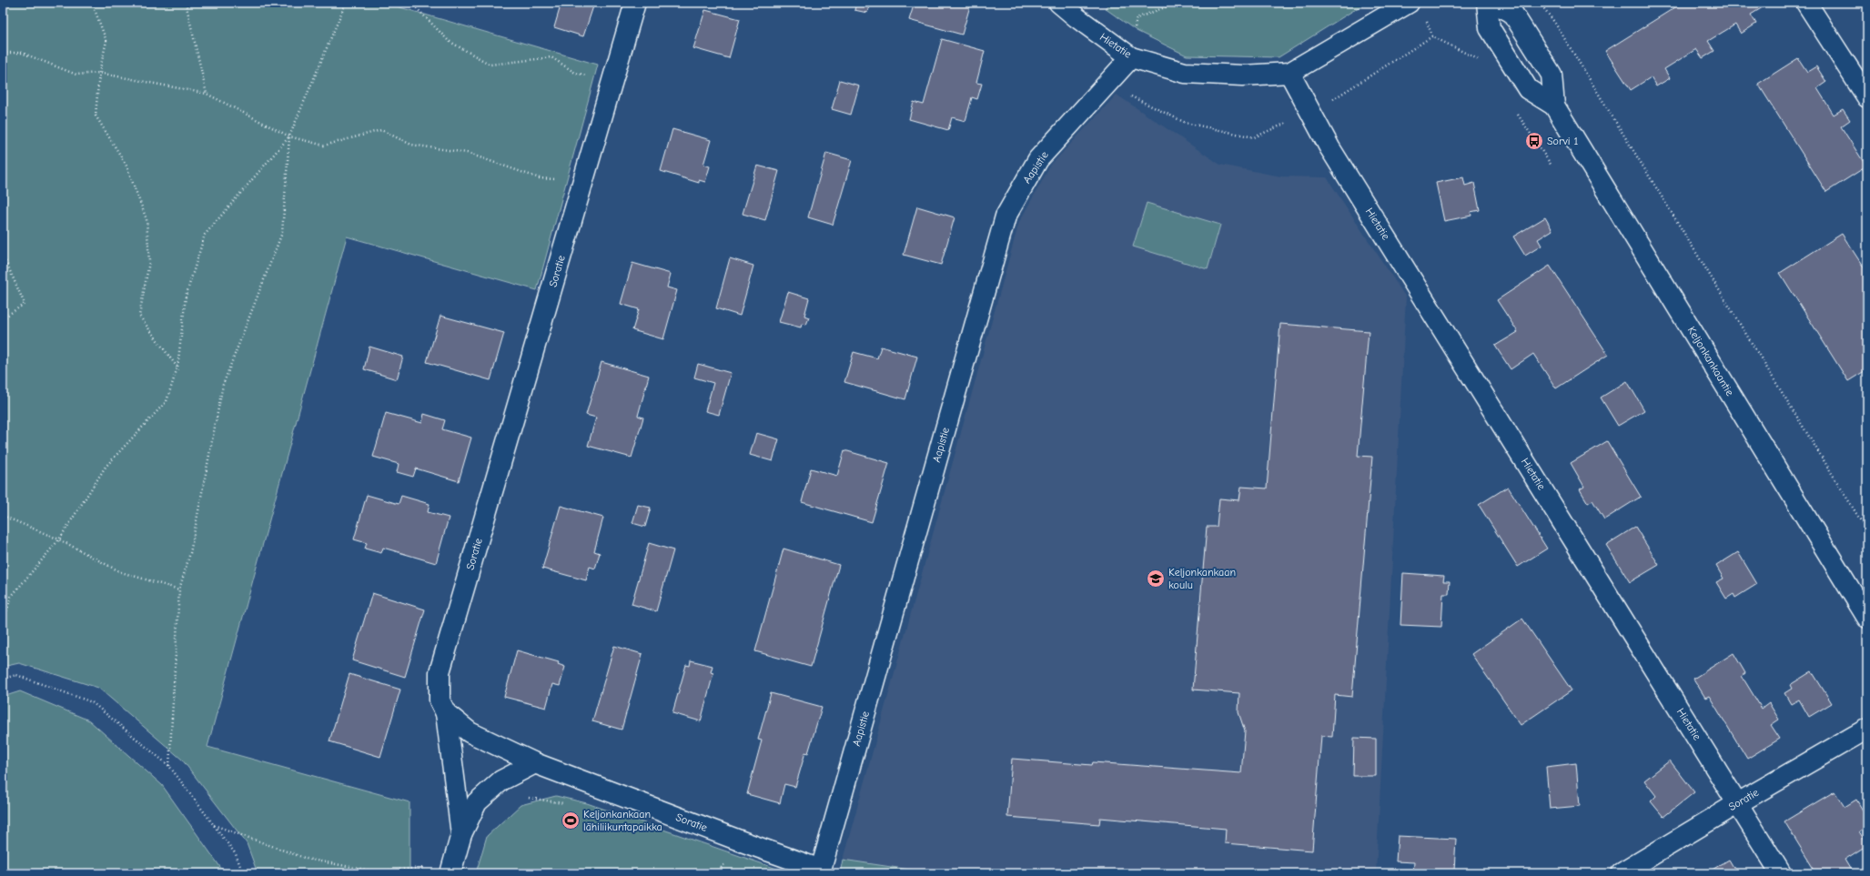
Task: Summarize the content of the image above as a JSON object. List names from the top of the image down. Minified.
{"streets":{"street":["Hietatie","Aapistie","Soratie","Keljonkankaantie"]},"crossings":[["Hietatie","Aapistie"],["Hietatie","Soratie"],["Aapistie","Soratie"]],"places":{"bus stop":["Sorvi 1"],"school or university":["Keljonkankaan koulu"],"sports":["Keljonkankaan lähiliikuntapaikka"]}}
